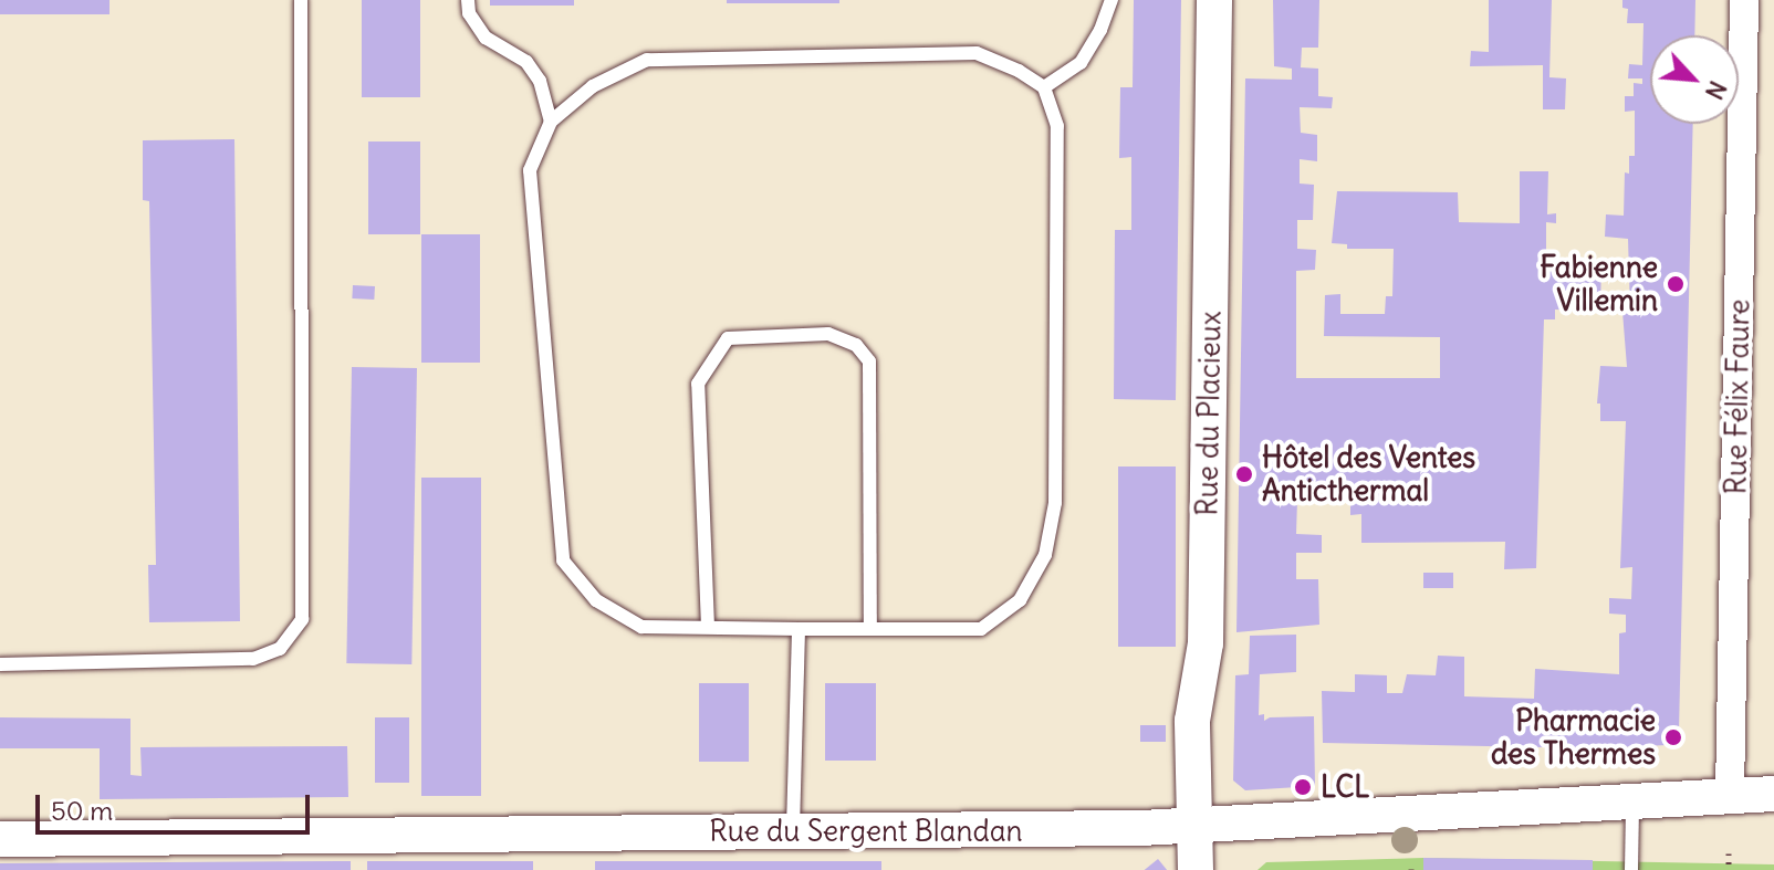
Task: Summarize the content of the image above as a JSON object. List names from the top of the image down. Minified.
{"streets":{"street":["Rue Félix Faure","Rue du Placieux","Rue du Sergent Blandan"]},"crossings":[["Rue Félix Faure","Rue du Sergent Blandan"],["Rue du Placieux","Rue du Sergent Blandan"]],"places":["Fabienne Villemin","Hôtel des Ventes Anticthermal","Pharmacie des Thermes","LCL"],"scale_bar":"50 m","north":"bottom right"}
